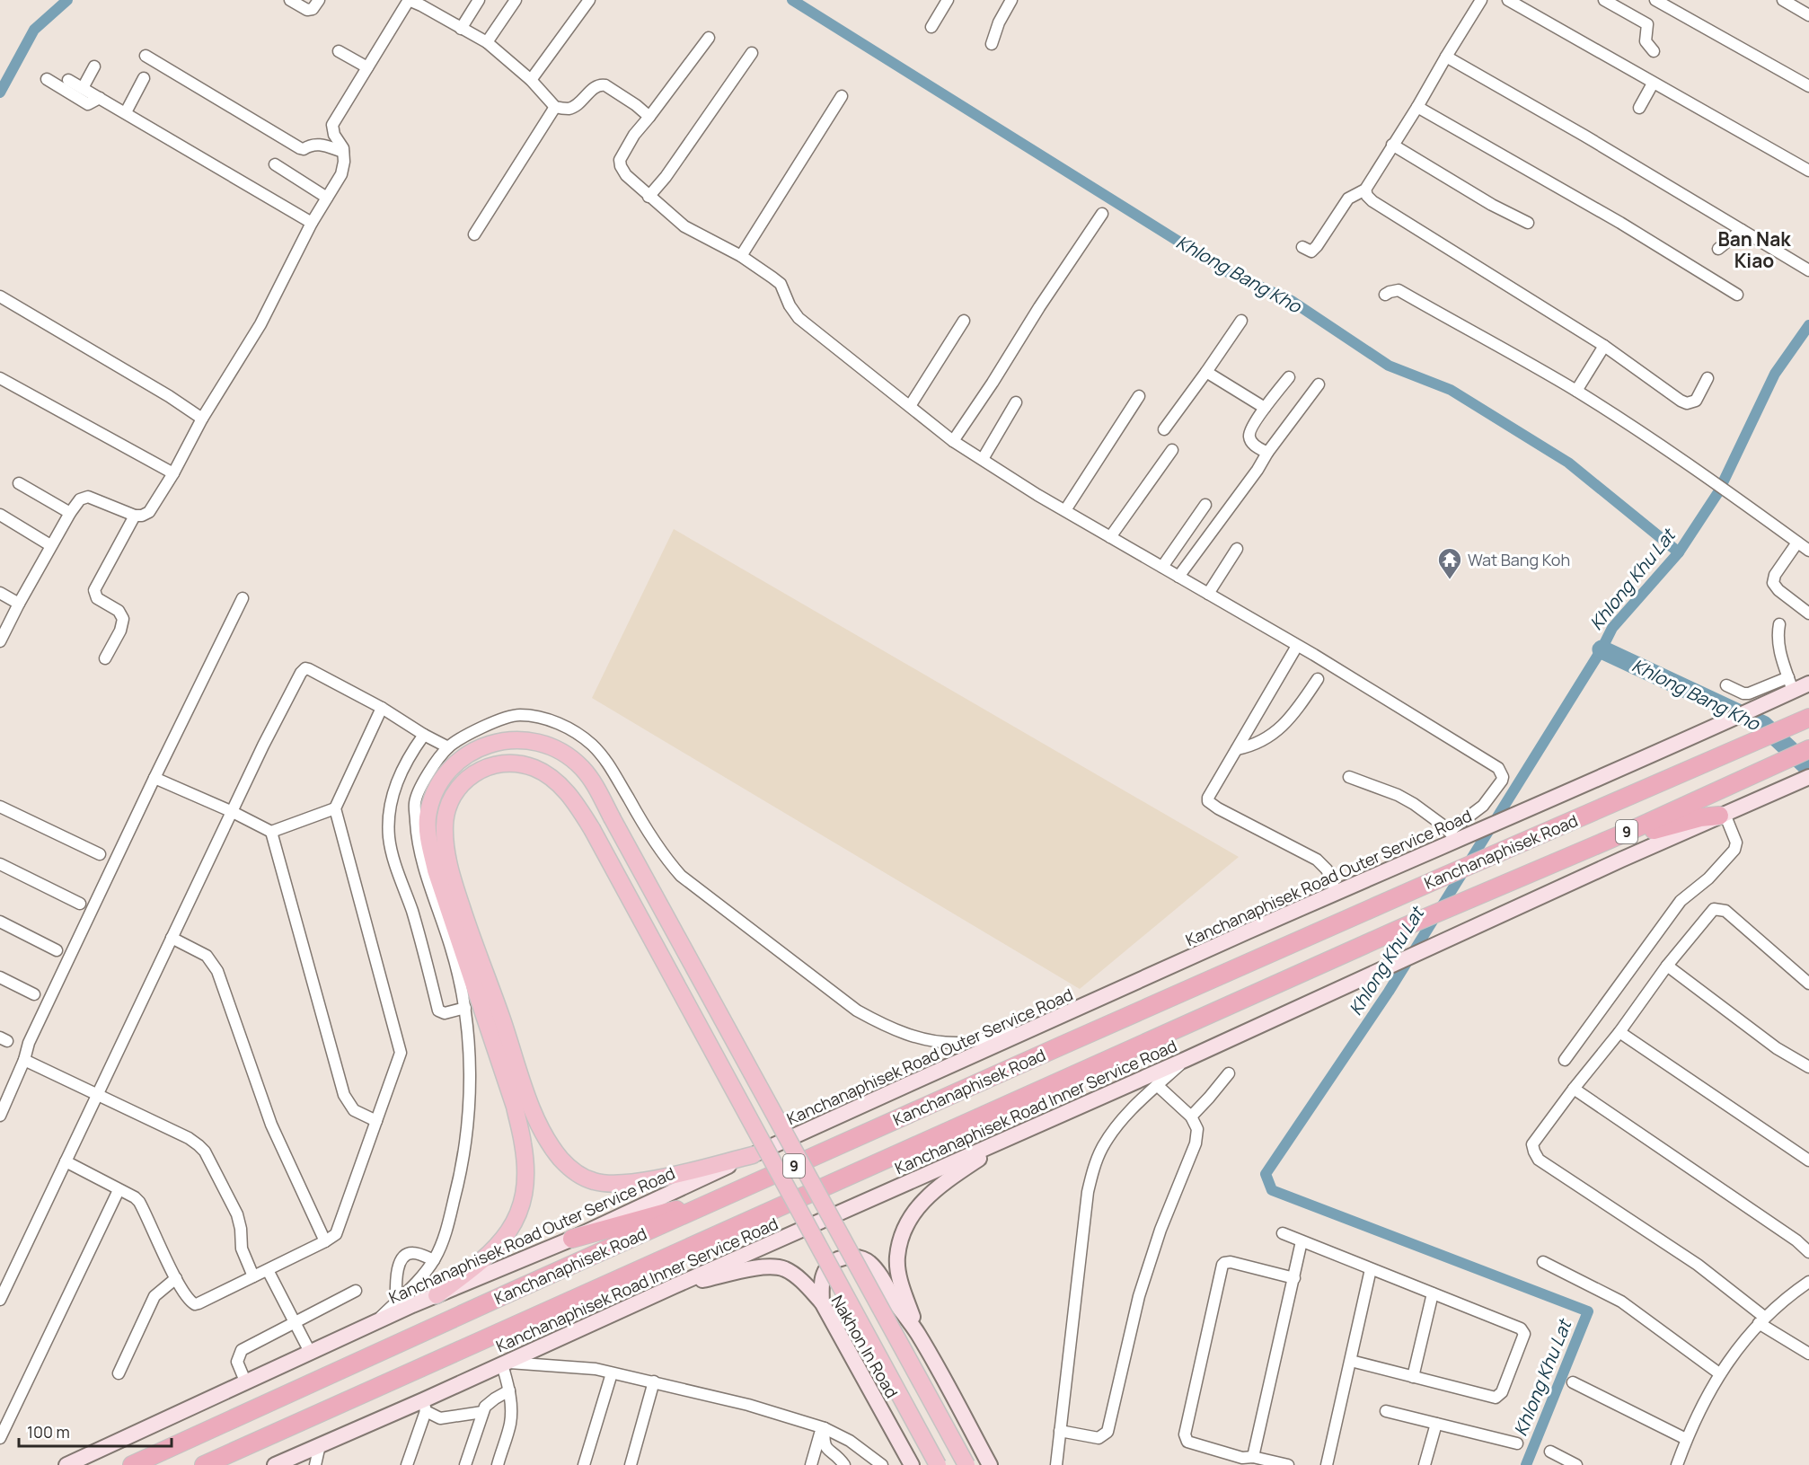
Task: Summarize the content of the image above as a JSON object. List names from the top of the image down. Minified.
{"streets":{"highway":["9","Kanchanaphisek Road"],"main road":["Kanchanaphisek Road Outer Service Road","Kanchanaphisek Road Inner Service Road","Nakhon In Road"]},"crossings":[["Kanchanaphisek Road Inner Service Road","Nakhon In Road"]],"districts":["Ban Nak Kiao"],"water":["Khlong Bang Kho","Khlong Khu Lat"],"places":{"temple":["Wat Bang Koh"]},"scale_bar":"100 m"}
